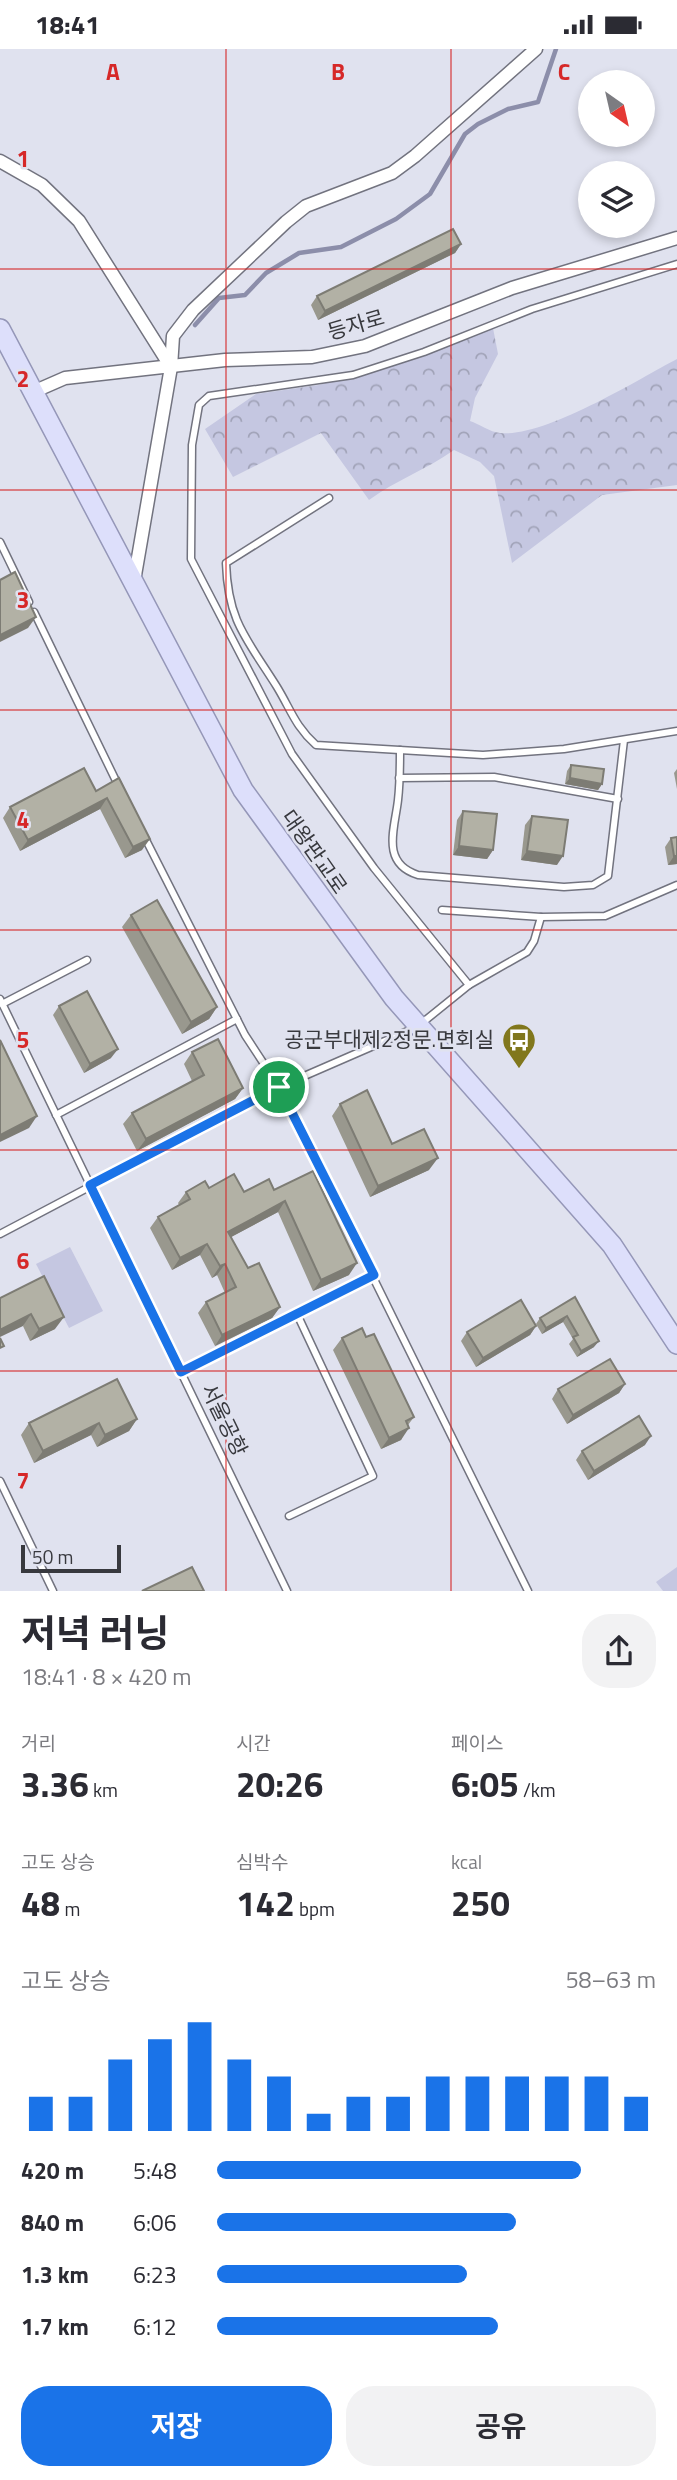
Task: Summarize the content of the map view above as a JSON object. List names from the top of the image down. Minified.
{"streets":{"main road":["대왕판교로"],"street":["등자로"],"lane":["서울공항"]},"crossings":[["등자로","대왕판교로"]],"places":{"bus stop":["공군부대제2정문.면회실"]},"scale_bar":"50 m","north":"bottom right","page":{"status":"18:41","scale":"50 m","heading":["저녁 러닝","18:41 · 8 × 420 m"],"stats":[["거리","3.36 km"],["시간","20:26"],["페이스","6:05 /km"],["고도 상승","48 m"],["심박수","142 bpm"],["kcal","250"]],"chart":["고도 상승","58–63 m"],"list":[{"name":"420 m","note":"5:48"},{"name":"840 m","note":"6:06"},{"name":"1.3 km","note":"6:23"},{"name":"1.7 km","note":"6:12"}],"buttons":["저장","공유"]},"grid":{"columns":["A","B","C"],"rows":["1","2","3","4","5","6","7"]}}
